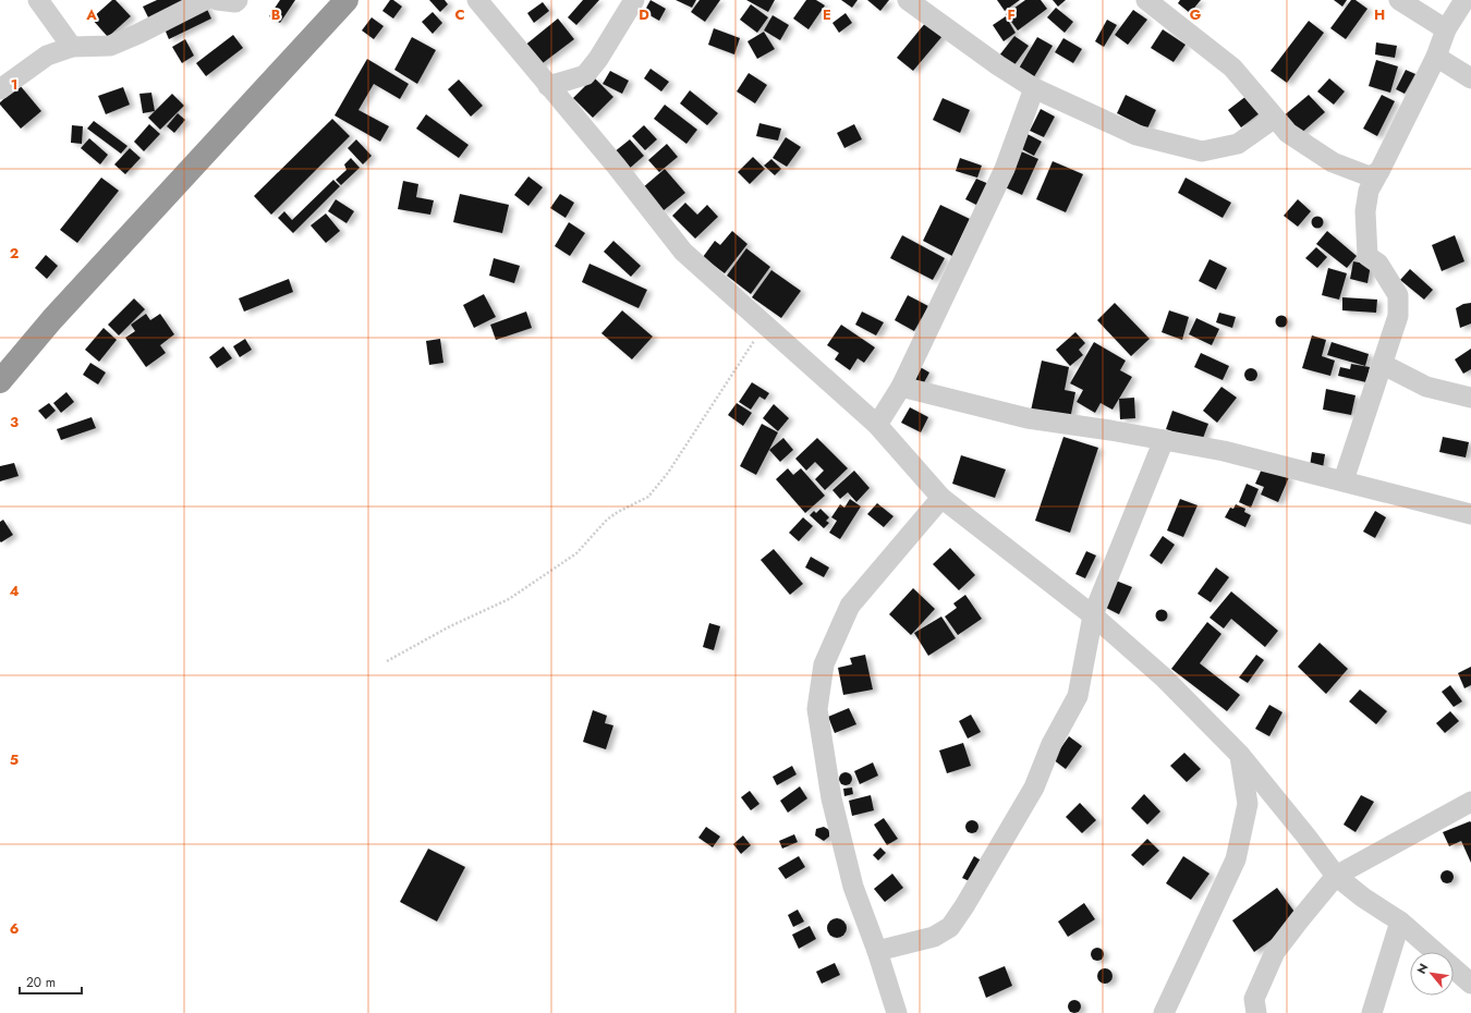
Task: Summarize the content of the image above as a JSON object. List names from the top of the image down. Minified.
{"scale_bar":"20 m","north":"top left","grid":{"columns":["A","B","C","D","E","F","G","H"],"rows":["1","2","3","4","5","6"]}}
